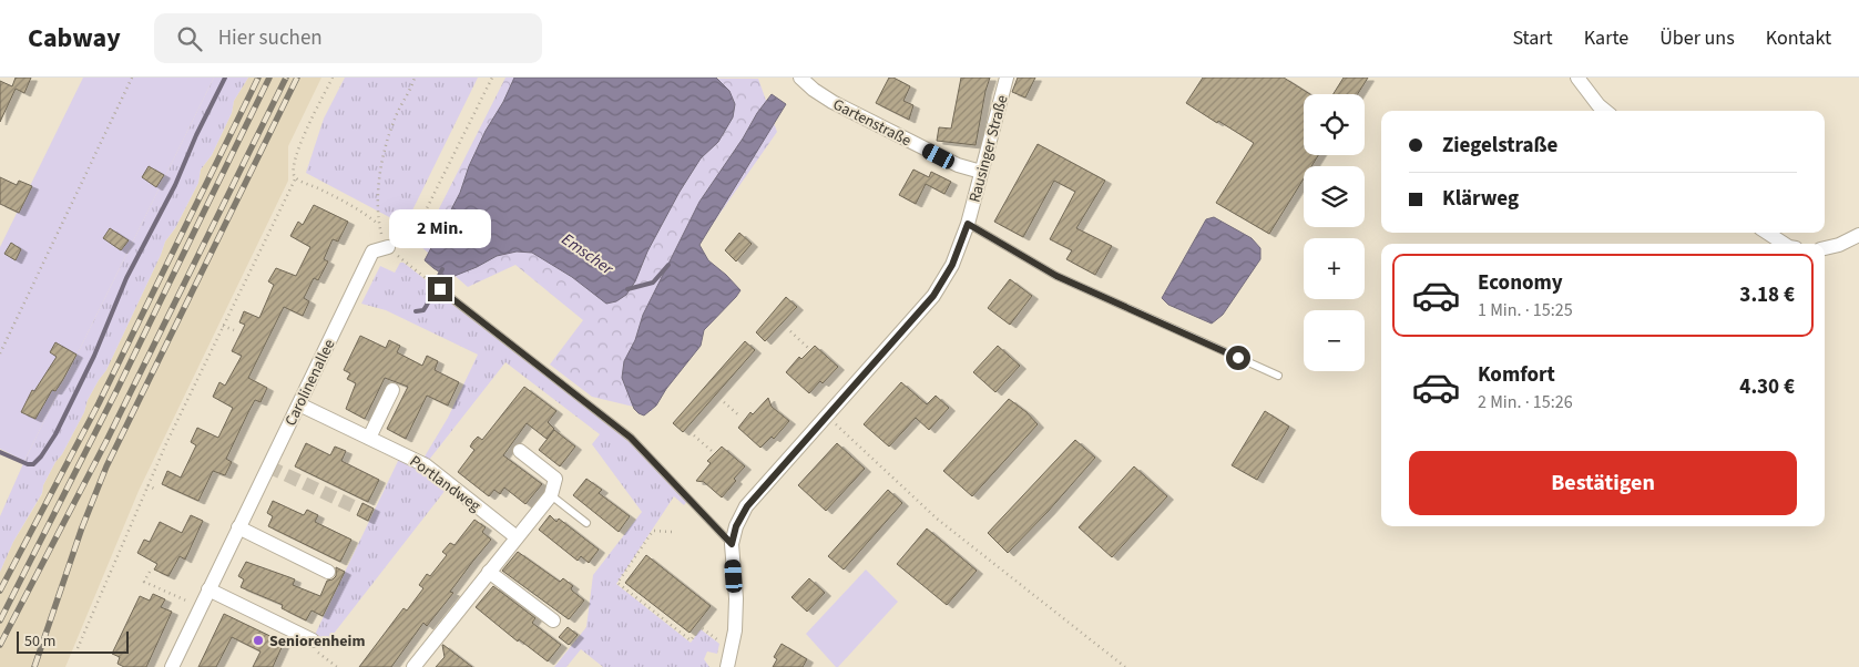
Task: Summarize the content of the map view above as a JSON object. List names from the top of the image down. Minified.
{"streets":{"street":["Gartenstraße","Rausinger Straße","Carolinenallee","Portlandweg"]},"crossings":[["Gartenstraße","Rausinger Straße"],["Carolinenallee","Portlandweg"]],"water":["Emscher"],"places":["Seniorenheim"],"scale_bar":"50 m","page":{"header":"Cabway","search":"Hier suchen","nav":["Start","Karte","Über uns","Kontakt"],"map_buttons":["+","−"],"banner":["Ziegelstraße","Klärweg"],"bubble":"2 Min.","list":[{"name":"Economy","note":"1 Min. · 15:25","value":"3.18 €"},{"name":"Komfort","note":"2 Min. · 15:26","value":"4.30 €"}],"buttons":"Bestätigen","scale":"50 m"}}
